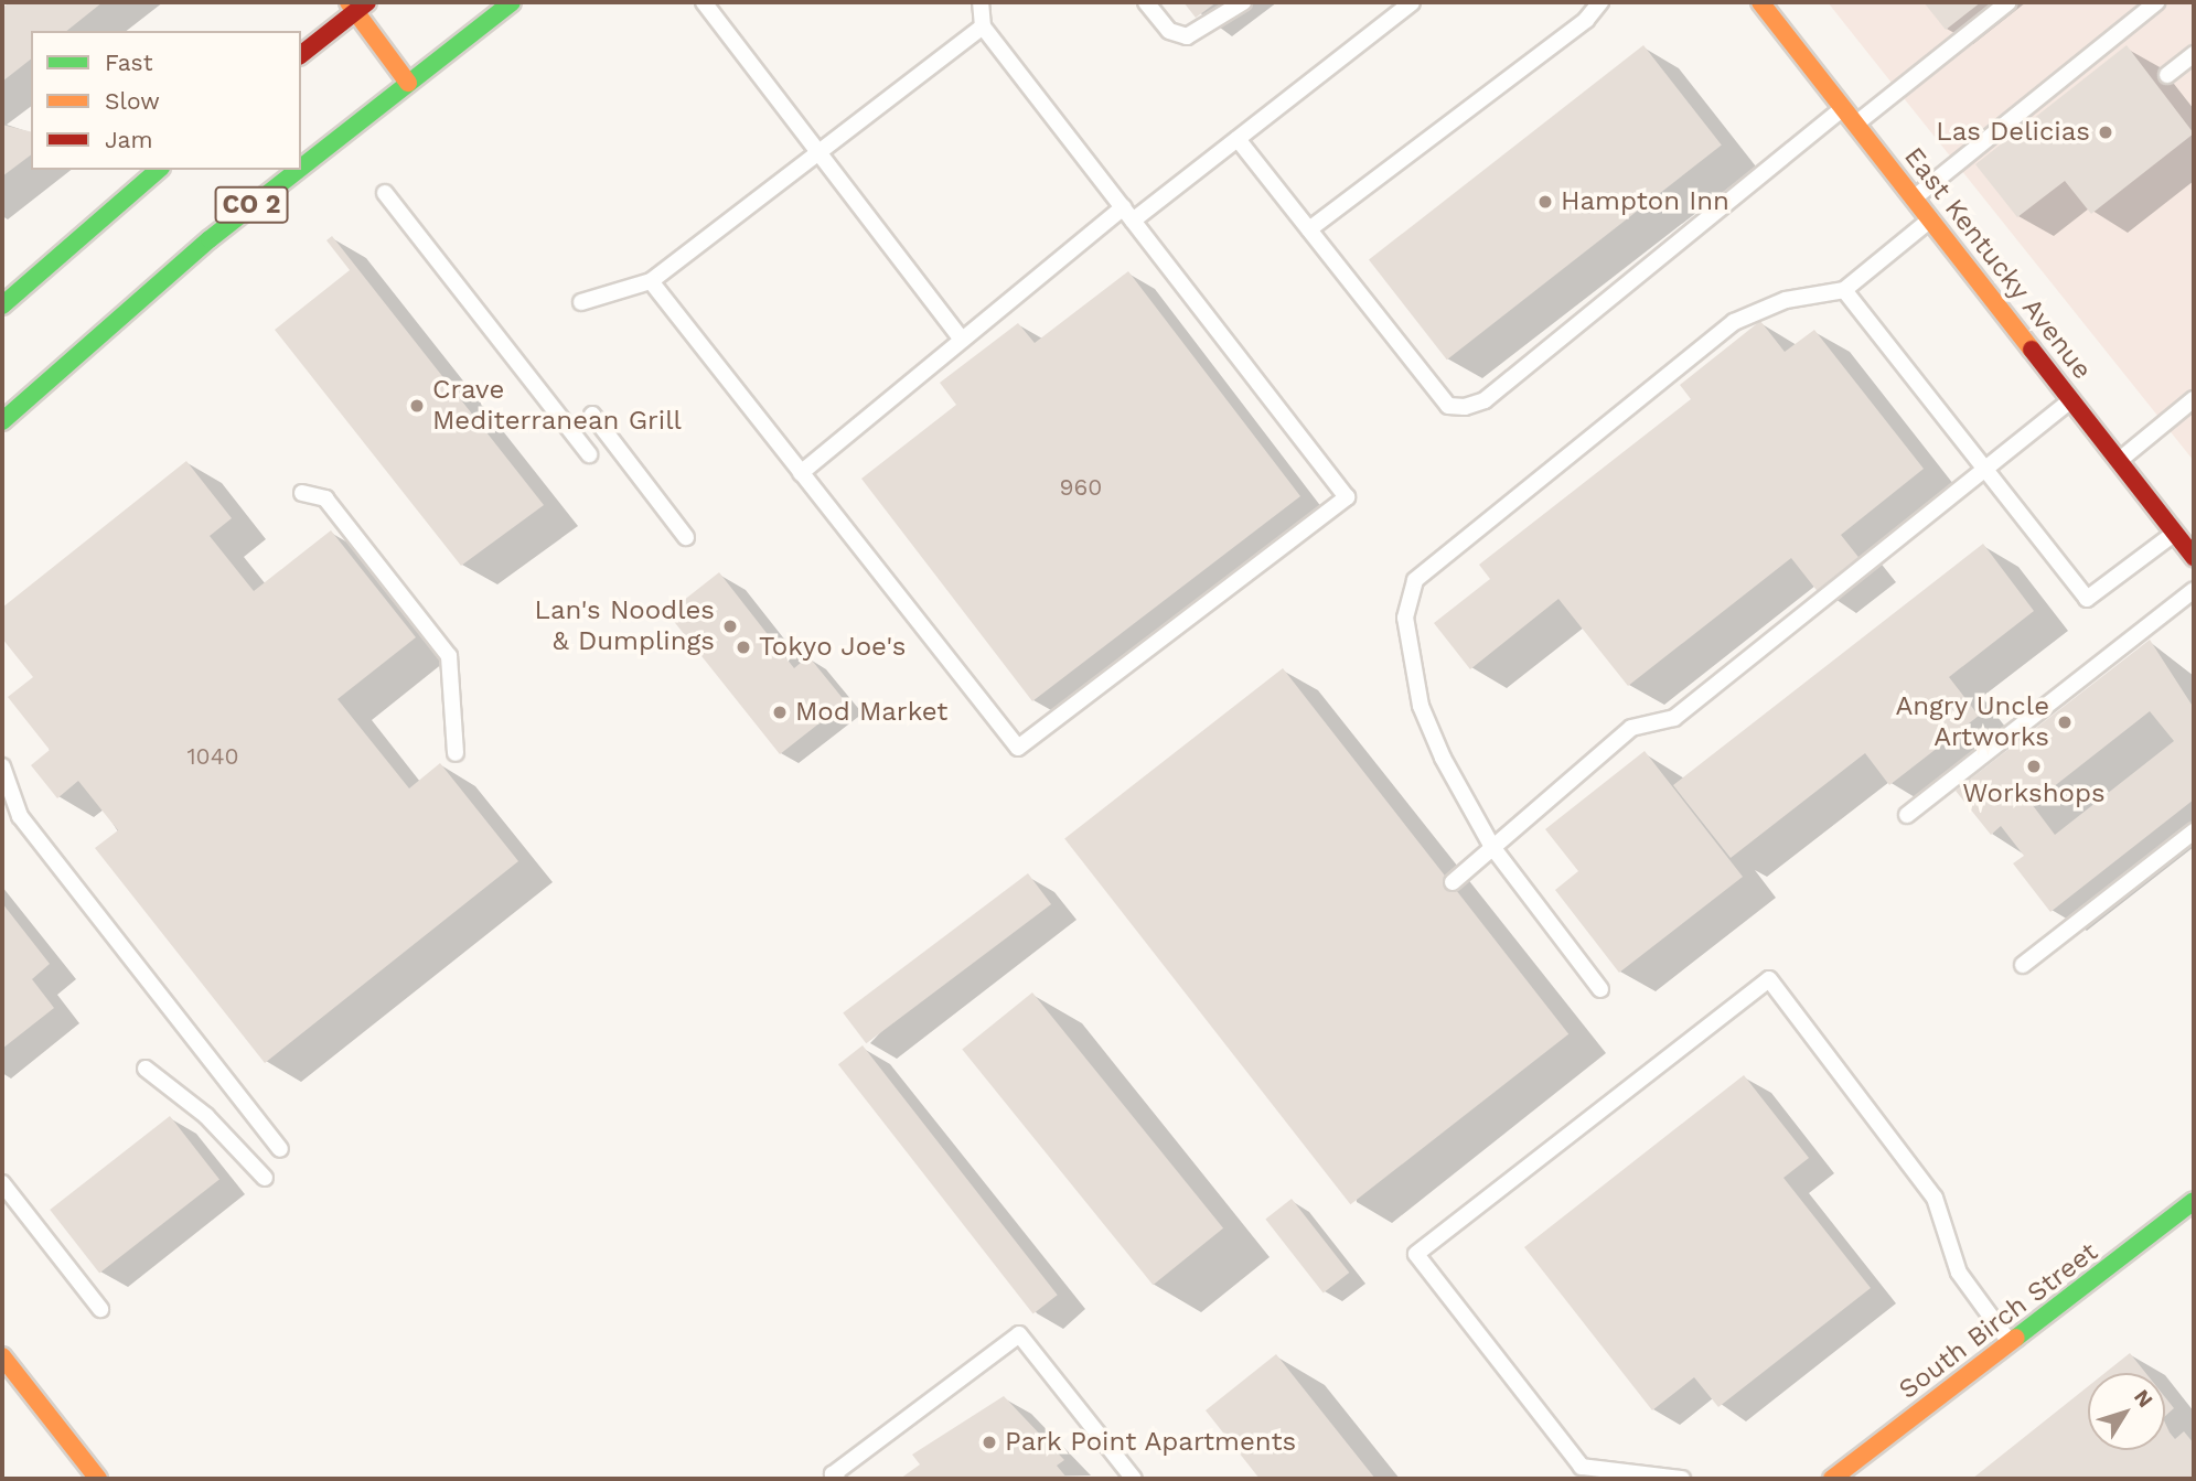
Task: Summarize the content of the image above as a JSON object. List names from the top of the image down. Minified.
{"streets":{"street":["CO 2","East Kentucky Avenue","South Birch Street"]},"places":["Las Delicias","Hampton Inn","Crave Mediterranean Grill","Lan's Noodles & Dumplings","Tokyo Joe's","Mod Market","Angry Uncle Artworks","Workshops","Park Point Apartments"],"house_numbers":["960","1040"],"legend":["Fast","Slow","Jam"],"north":"top right"}
